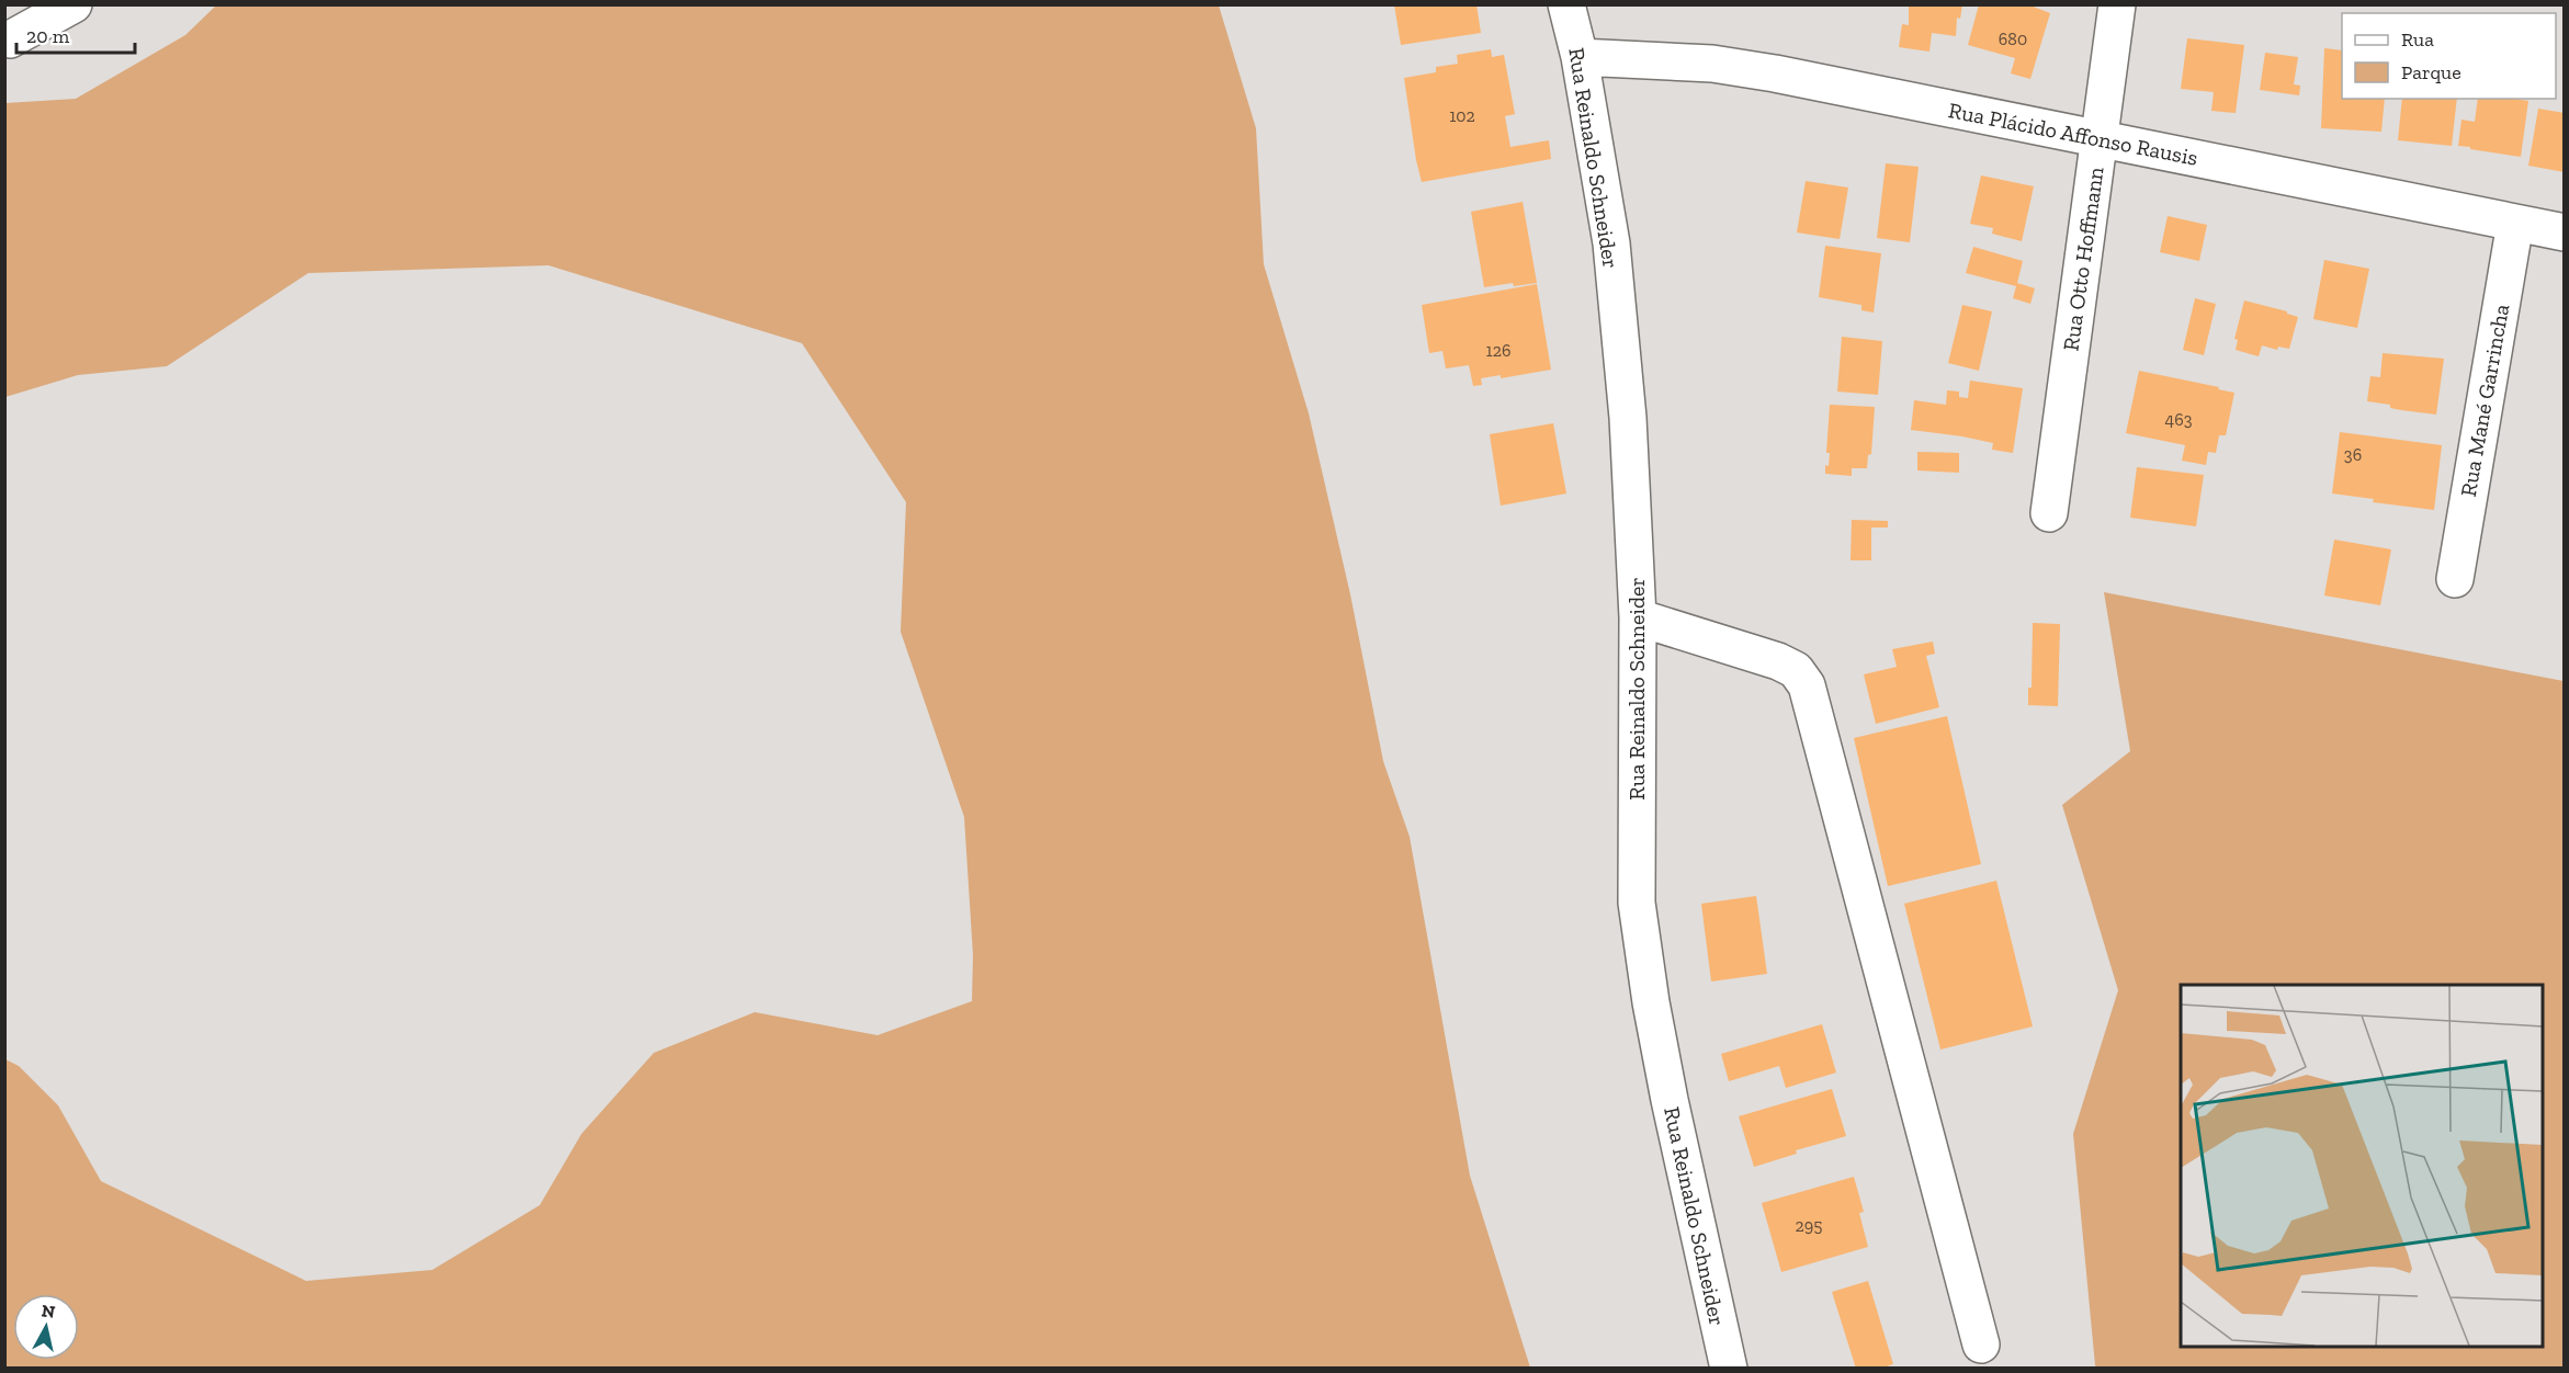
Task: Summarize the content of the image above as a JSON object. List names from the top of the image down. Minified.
{"streets":{"street":["Rua Plácido Affonso Rausis","Rua Reinaldo Schneider","Rua Otto Hoffmann","Rua Mané Garrincha"]},"crossings":[["Rua Plácido Affonso Rausis","Rua Reinaldo Schneider"],["Rua Plácido Affonso Rausis","Rua Otto Hoffmann"],["Rua Plácido Affonso Rausis","Rua Mané Garrincha"]],"house_numbers":["680","102","126","463","36","295"],"legend":["Rua","Parque"],"scale_bar":"20 m","north":"top"}
